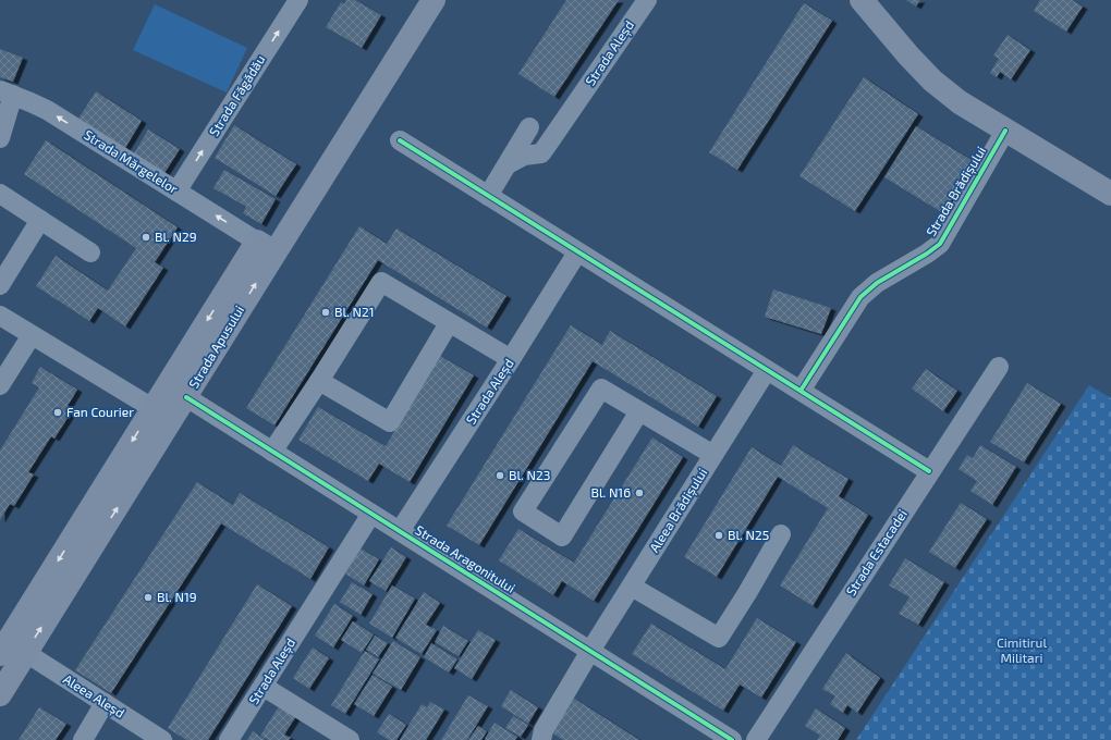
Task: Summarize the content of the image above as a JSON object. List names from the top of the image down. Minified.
{"streets":{"main road":["Strada Apusului"],"street":["Strada Aleșd","Strada Făgădău","Strada Mărgelelor","Strada Brădișului","Aleea Brădișului","Strada Estacadei","Strada Aragonitului","Aleea Aleșd"]},"crossings":[["Strada Aleșd","Strada Aragonitului"],["Strada Făgădău","Strada Mărgelelor"],["Strada Mărgelelor","Strada Apusului"],["Strada Apusului","Strada Aragonitului"],["Strada Apusului","Aleea Aleșd"],["Aleea Brădișului","Strada Aragonitului"]],"one_way":["Strada Făgădău"],"parks":["Cimitirul Militari"],"places":["Bl. N29","Bl. N21","Fan Courier","Bl. N23","Bl. N16","Bl. N25","Bl. N19"]}
